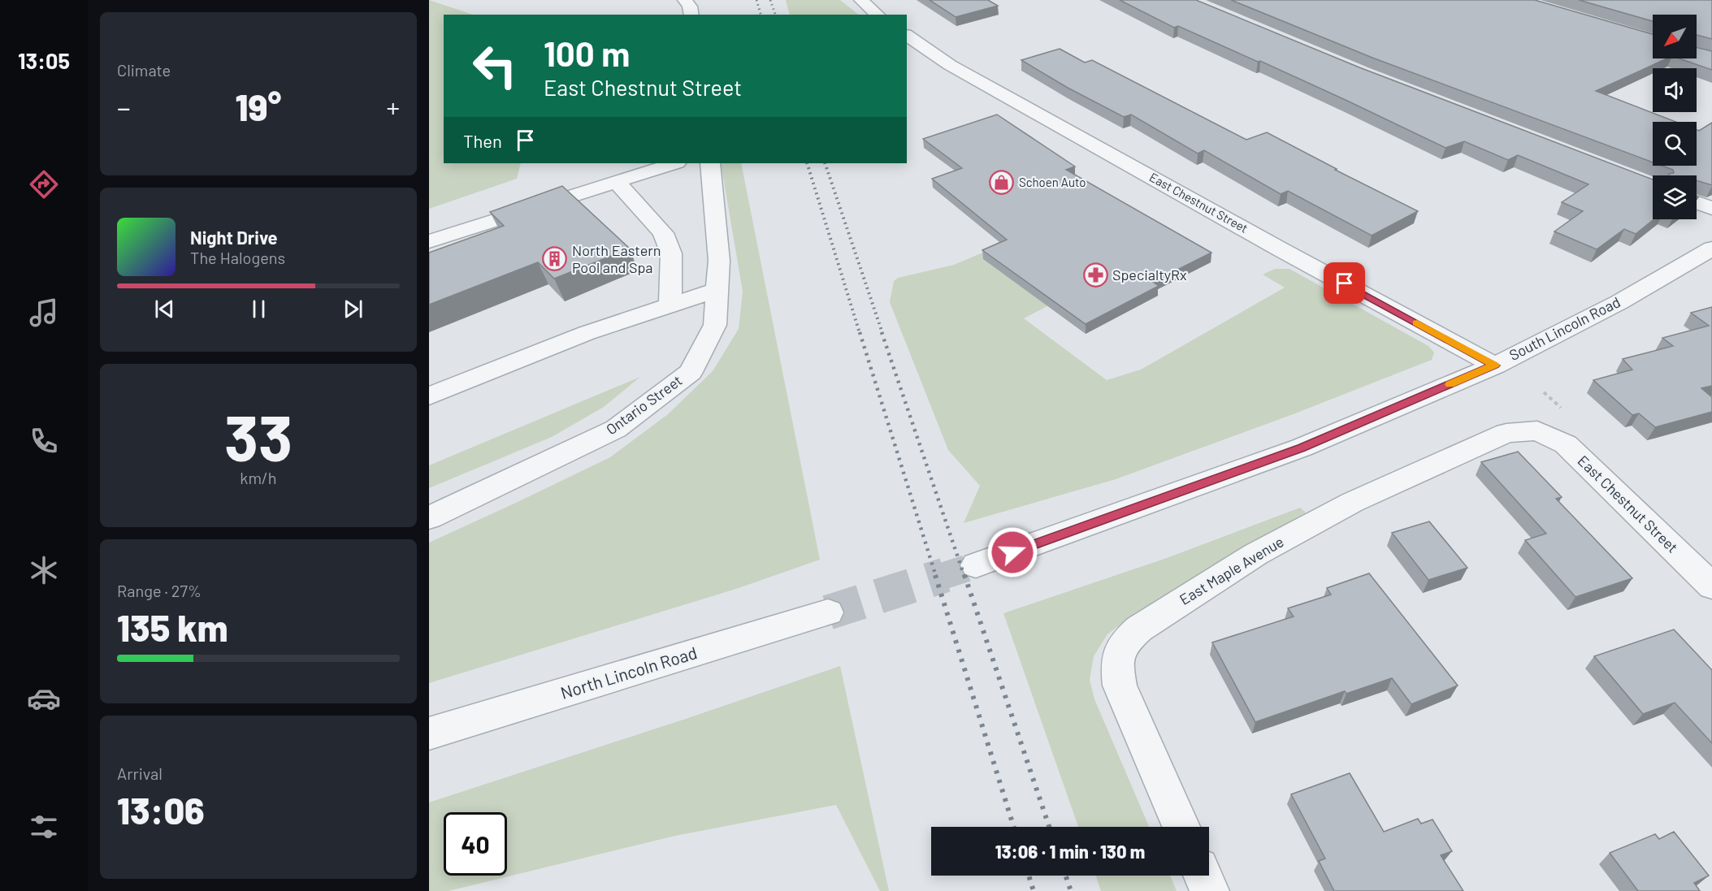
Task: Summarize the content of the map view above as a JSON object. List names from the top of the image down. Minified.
{"streets":{"street":["East Chestnut Street","South Lincoln Road","Ontario Street","East Maple Avenue","North Lincoln Road"]},"crossings":[["East Chestnut Street","South Lincoln Road"],["East Chestnut Street","East Maple Avenue"]],"places":{"shop":["Schoen Auto"],"building":["North Eastern Pool and Spa"],"pharmacy":["SpecialtyRx"]},"north":"bottom left","page":{"tabs":"13:05","tile":["Climate",["33","km/h"],["Range · 27%","135 km"],["Arrival","13:06"]],"turn":["100 m","East Chestnut Street"],"heat":["−","19°","+"],"then":"Then","song":["Night Drive","The Halogens"],"limit":"40","trip":"13:06 · 1 min · 130 m"}}
